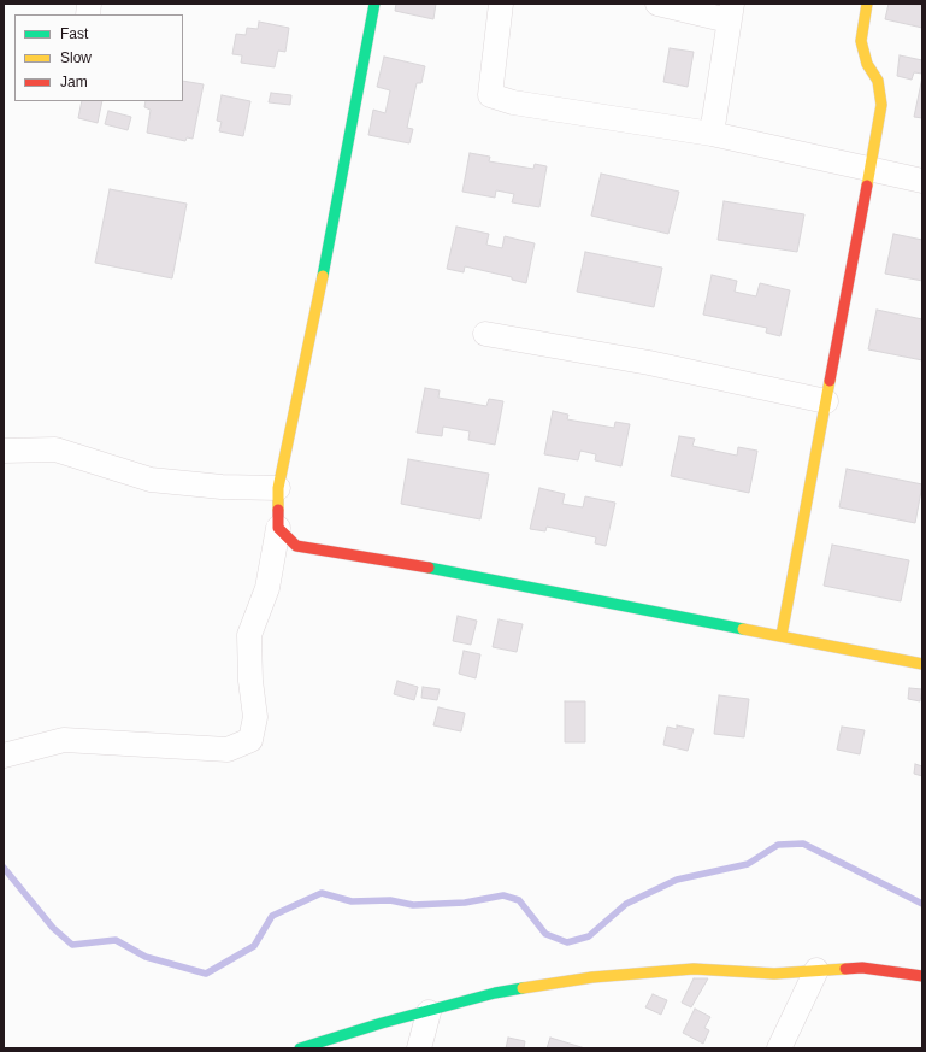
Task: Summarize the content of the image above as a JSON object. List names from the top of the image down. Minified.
{"legend":["Fast","Slow","Jam"]}
